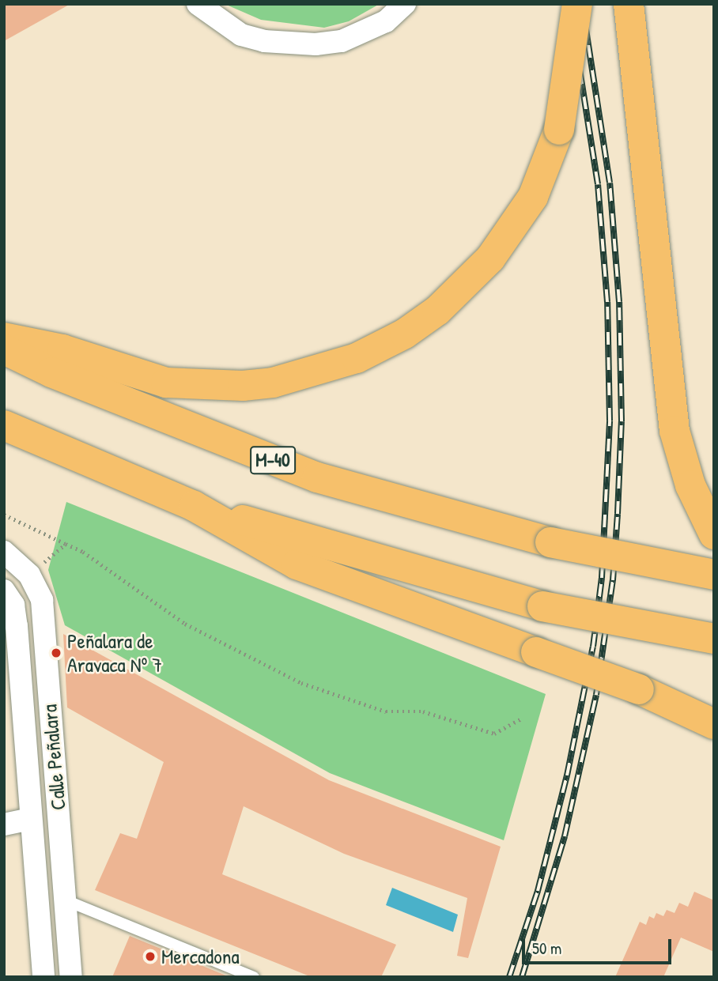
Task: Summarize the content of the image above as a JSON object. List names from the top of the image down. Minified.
{"streets":{"highway":["M-40"],"street":["Calle Peñalara"]},"places":["Peñalara de Aravaca Nº 7","Mercadona"],"scale_bar":"50 m"}
